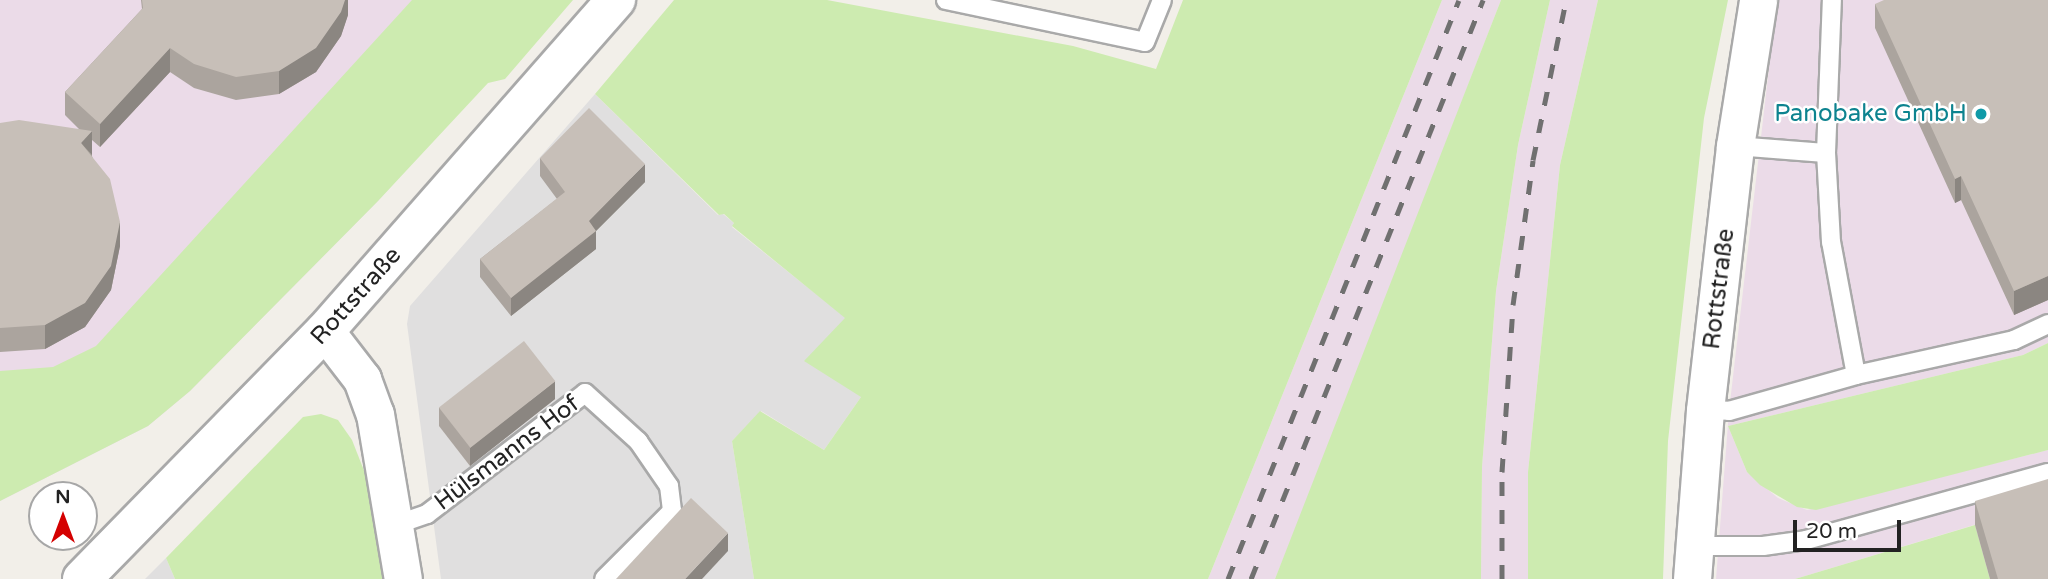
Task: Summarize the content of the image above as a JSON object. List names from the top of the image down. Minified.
{"streets":{"street":["Rottstraße"],"lane":["Hülsmanns Hof"]},"places":["Panobake GmbH"],"scale_bar":"20 m","north":"top"}
